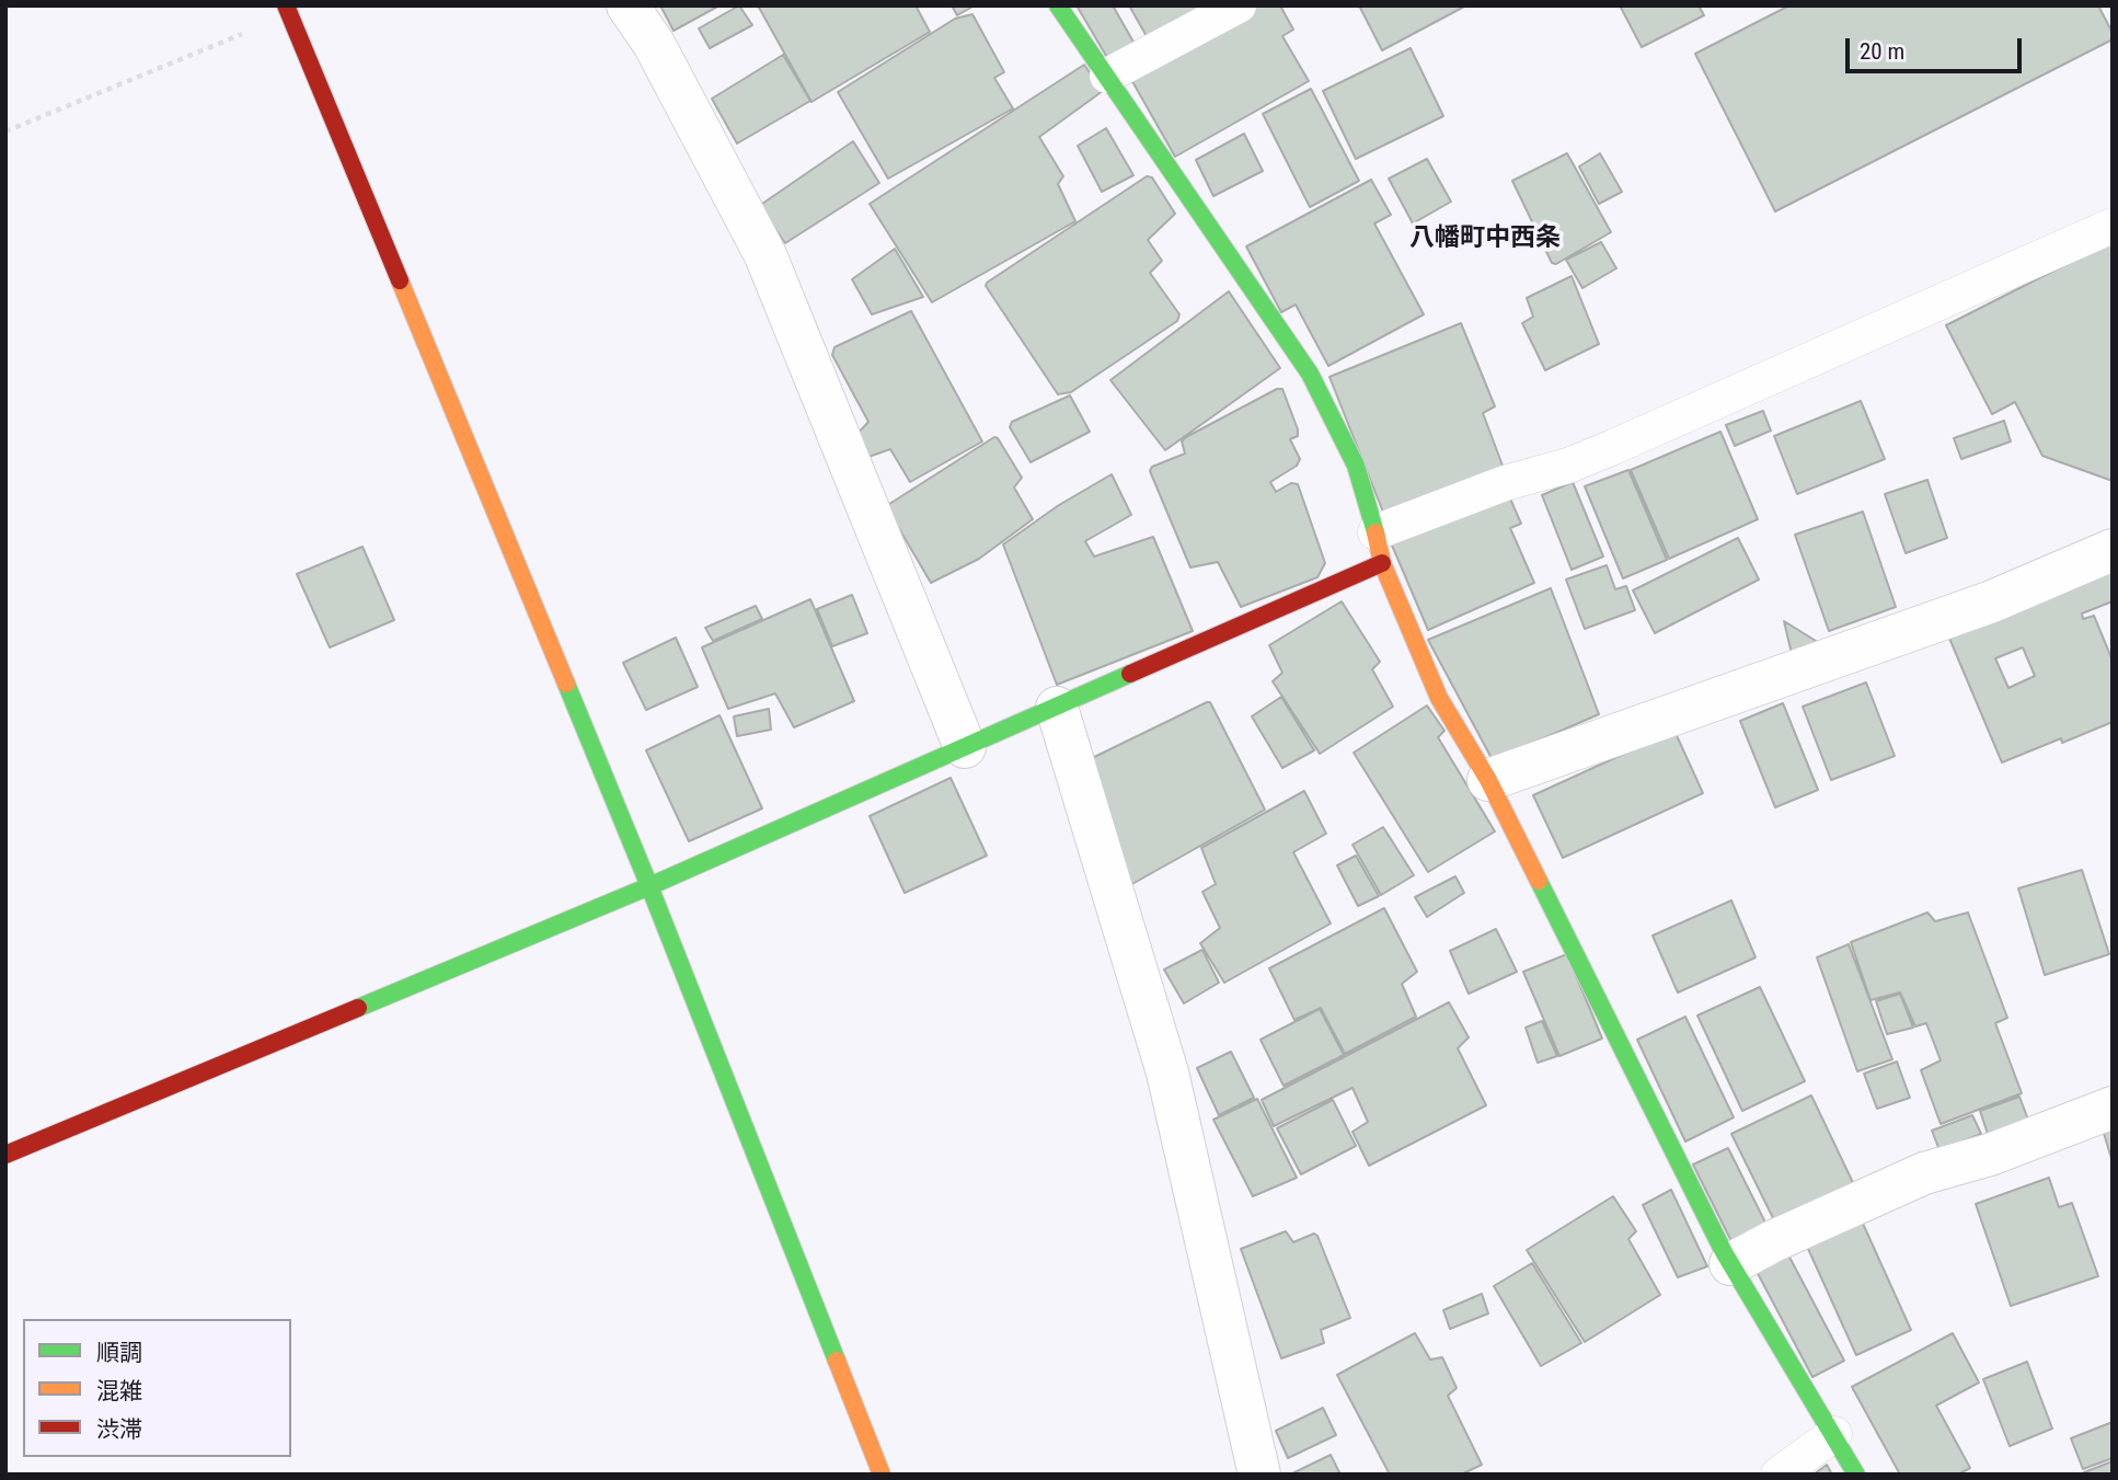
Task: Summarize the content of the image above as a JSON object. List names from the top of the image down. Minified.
{"districts":["八幡町中西条"],"legend":["順調","混雑","渋滞"],"scale_bar":"20 m"}
